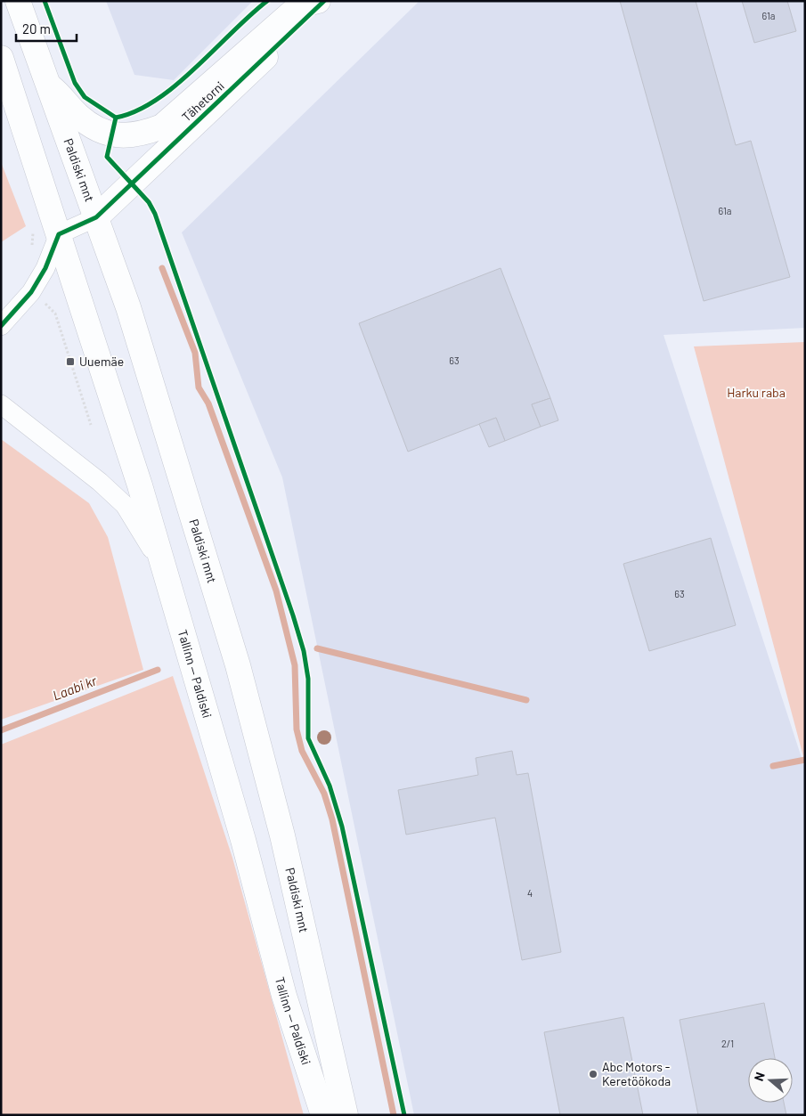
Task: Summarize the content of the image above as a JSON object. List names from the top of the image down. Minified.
{"streets":{"main road":["Tähetorni","Paldiski mnt","Tallinn — Paldiski"]},"crossings":[["Tähetorni","Paldiski mnt"]],"water":["Laabi kr"],"parks":["Harku raba"],"places":{"transit":["Uuemäe"],"other":["Abc Motors - Keretöökoda"]},"house_numbers":["61a","61a","63","63","4","2/1"],"scale_bar":"20 m","north":"left"}
